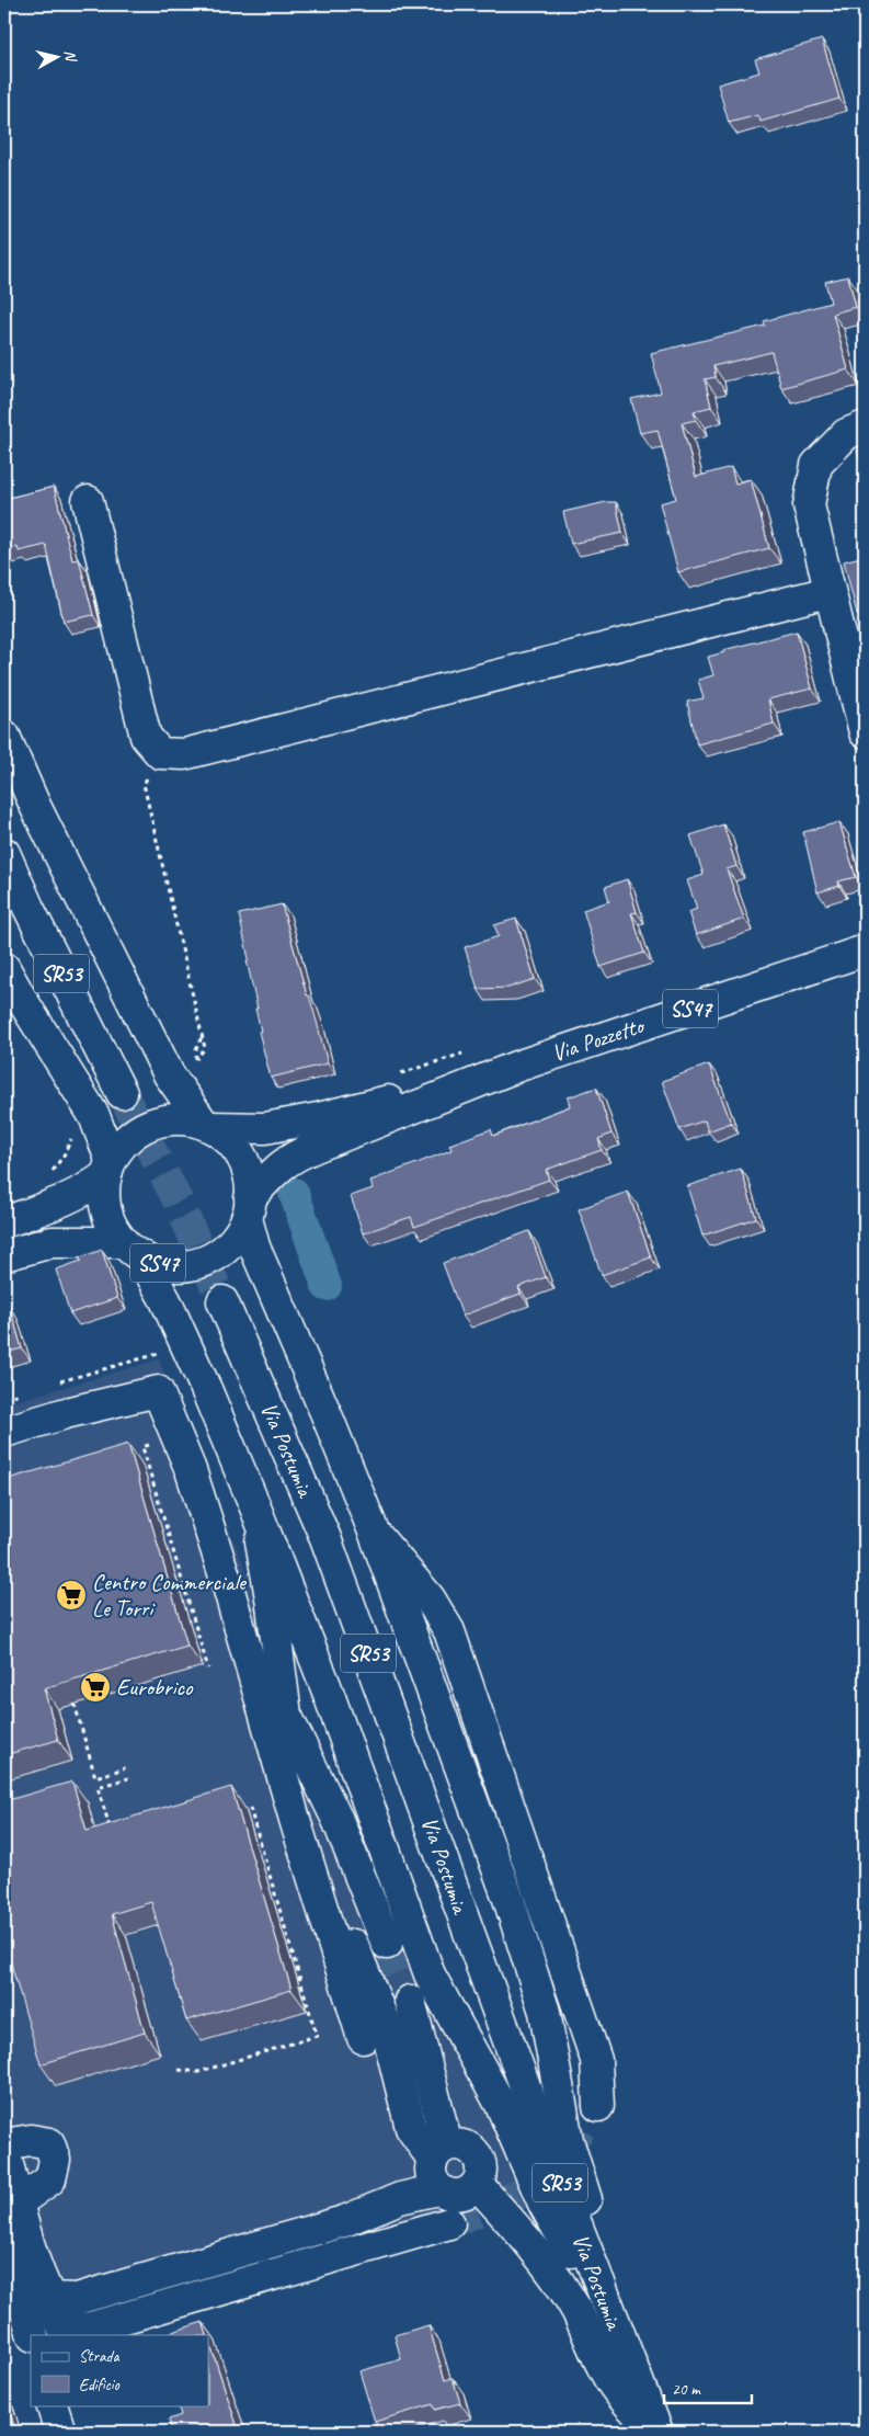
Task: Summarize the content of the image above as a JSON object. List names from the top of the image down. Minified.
{"streets":{"main road":["SR53","SS47","Via Pozzetto","Via Postumia"]},"crossings":[["SS47","Via Pozzetto"]],"places":{"supermarket":["Centro Commerciale Le Torri","Eurobrico"]},"legend":["Strada","Edificio"],"scale_bar":"20 m","north":"right"}
